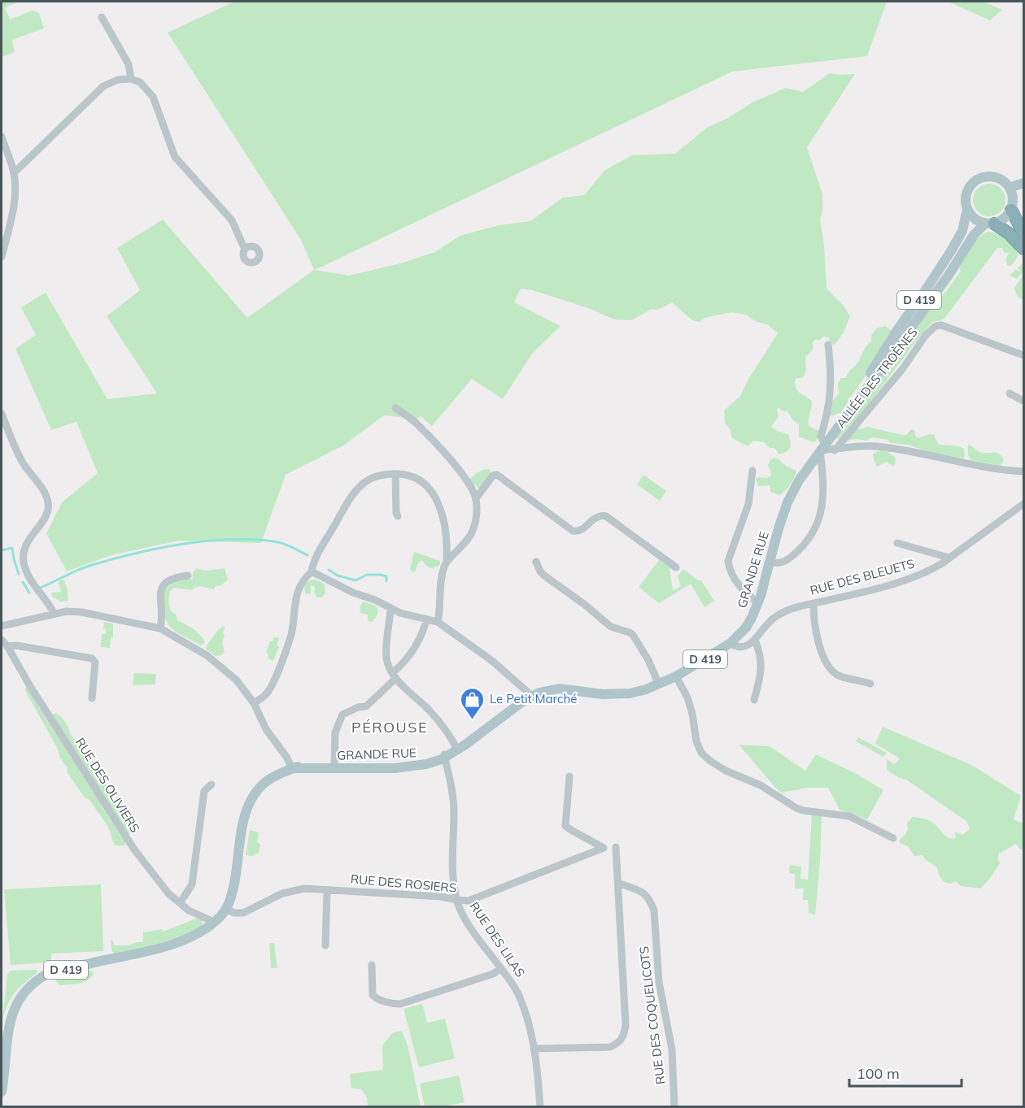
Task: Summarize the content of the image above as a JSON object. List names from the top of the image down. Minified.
{"streets":{"main road":["D 419","GRANDE RUE"],"street":["ALLÉE DES TROÈNES","RUE DES BLEUETS","RUE DES OLIVIERS","RUE DES ROSIERS","RUE DES LILAS","RUE DES COQUELICOTS"]},"crossings":[["D 419","GRANDE RUE"],["GRANDE RUE","RUE DES OLIVIERS"],["GRANDE RUE","RUE DES ROSIERS"],["GRANDE RUE","RUE DES LILAS"],["RUE DES ROSIERS","RUE DES LILAS"]],"districts":["PÉROUSE"],"places":{"shop":["Le Petit Marché"]},"scale_bar":"100 m"}
